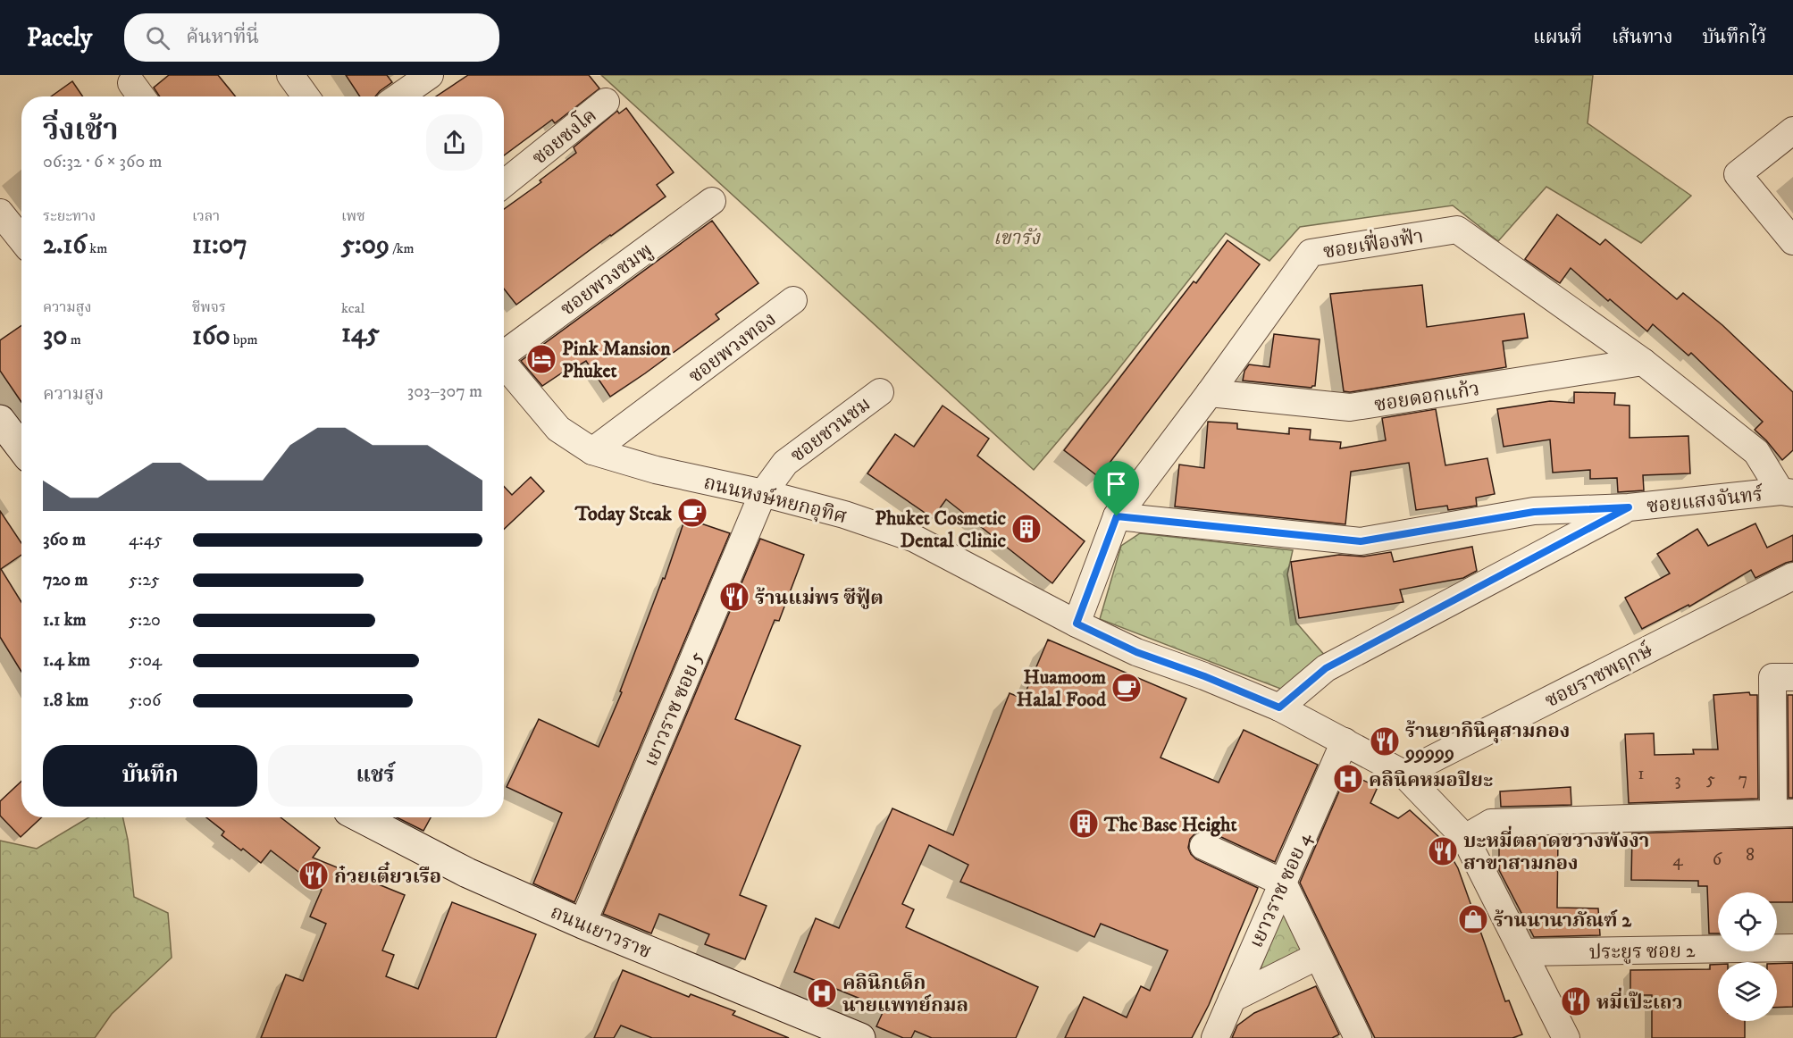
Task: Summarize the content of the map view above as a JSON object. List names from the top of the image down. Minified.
{"streets":{"main road":["ถนนเยาวราช"],"street":["ซอยชงโค","ซอยเฟื่องฟ้า","ซอยพวงชมพู","ซอยพวงทอง","ซอยดอกแก้ว","ซอยชวนชม","ถนนหงษ์หยกอุทิศ","ซอยแสงจันทร์","ซอยราชพฤกษ์","เยาวราช ซอย 5","เยาวราช ซอย 4","ประยูร ซอย 2"]},"crossings":[["ซอยเฟื่องฟ้า","ซอยดอกแก้ว"],["ซอยเฟื่องฟ้า","ถนนหงษ์หยกอุทิศ"],["ซอยเฟื่องฟ้า","ซอยแสงจันทร์"],["ซอยพวงทอง","ถนนหงษ์หยกอุทิศ"],["ซอยชวนชม","ถนนหงษ์หยกอุทิศ"],["ซอยชวนชม","เยาวราช ซอย 5"],["ถนนหงษ์หยกอุทิศ","ซอยราชพฤกษ์"],["ถนนหงษ์หยกอุทิศ","เยาวราช ซอย 5"],["ถนนหงษ์หยกอุทิศ","เยาวราช ซอย 4"],["ถนนหงษ์หยกอุทิศ","ประยูร ซอย 2"],["เยาวราช ซอย 5","ถนนเยาวราช"]],"parks":["เขารัง"],"places":{"hotel":["Pink Mansion Phuket"],"cafe":["Today Steak","Huamoom Halal Food"],"building":["Phuket Cosmetic Dental Clinic","The Base Height"],"restaurant":["ร้านแม่พร ซีฟู้ต","ร้านยากินิคุสามกอง 99999","บะหมี่ตลาดขวางพังงา สาขาสามกอง","ก๋วยเตี๋ยวเรือ","หมี่เป๊ะเถว"],"hospital":["คลินิคหมอปิยะ","คลินิกเด็ก นายแพทย์กมล"],"shop":["ร้านนานาภัณฑ์ 2"]},"house_numbers":["1","5","7","3","8","6","4"],"page":{"header":"Pacely","search":"ค้นหาที่นี่","nav":["แผนที่","เส้นทาง","บันทึกไว้"],"heading":["วิ่งเช้า","06:32 · 6 × 360 m"],"stats":[["ระยะทาง","2.16 km"],["เวลา","11:07"],["เพซ","5:09 /km"],["ความสูง","30 m"],["ชีพจร","160 bpm"],["kcal","145"]],"chart":["ความสูง","303–307 m"],"list":[{"name":"360 m","note":"4:45"},{"name":"720 m","note":"5:25"},{"name":"1.1 km","note":"5:20"},{"name":"1.4 km","note":"5:04"},{"name":"1.8 km","note":"5:06"}],"buttons":["บันทึก","แชร์"]}}
